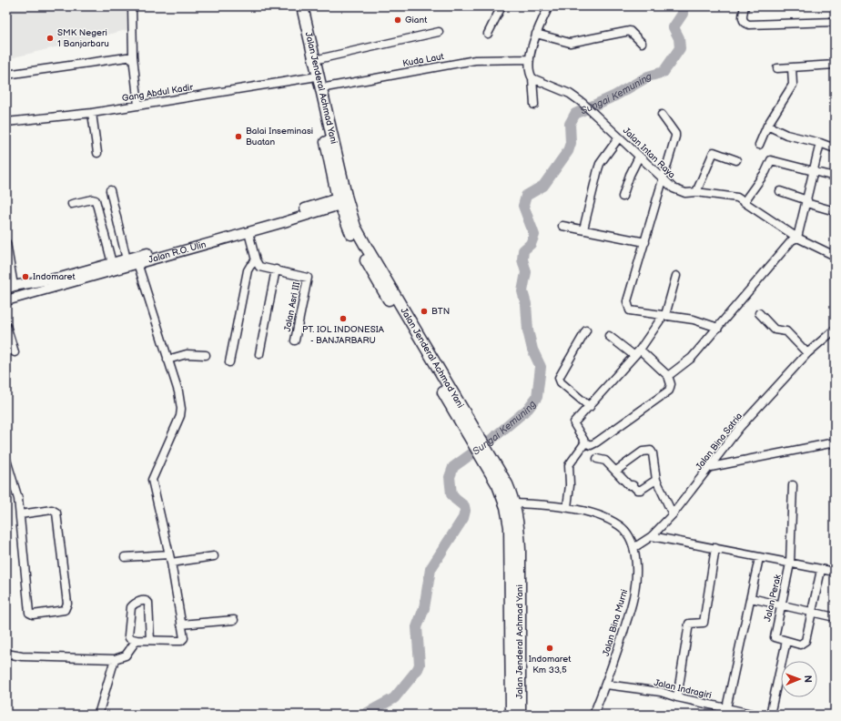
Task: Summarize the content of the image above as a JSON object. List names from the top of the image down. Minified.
{"streets":{"highway":["Jalan Jenderal Achmad Yani"],"main road":["Jalan R.O. Ulin"],"street":["Kuda Laut","Gang Abdul Kadir","Jalan Intan Raya","Jalan Asri III","Jalan Bina Satria","Jalan Perak","Jalan Bina Murni","Jalan Indragiri"]},"crossings":[["Kuda Laut","Jalan Jenderal Achmad Yani"],["Jalan Jenderal Achmad Yani","Gang Abdul Kadir"],["Jalan Jenderal Achmad Yani","Jalan R.O. Ulin"],["Jalan Jenderal Achmad Yani","Jalan Bina Murni"],["Jalan Bina Satria","Jalan Bina Murni"],["Jalan Bina Murni","Jalan Indragiri"]],"water":["Sungai Kemuning"],"places":["Giant","SMK Negeri 1 Banjarbaru","Balai Inseminasi Buatan","Indomaret","BTN","PT. IOL INDONESIA - BANJARBARU","Indomaret Km 33,5"],"north":"right"}
